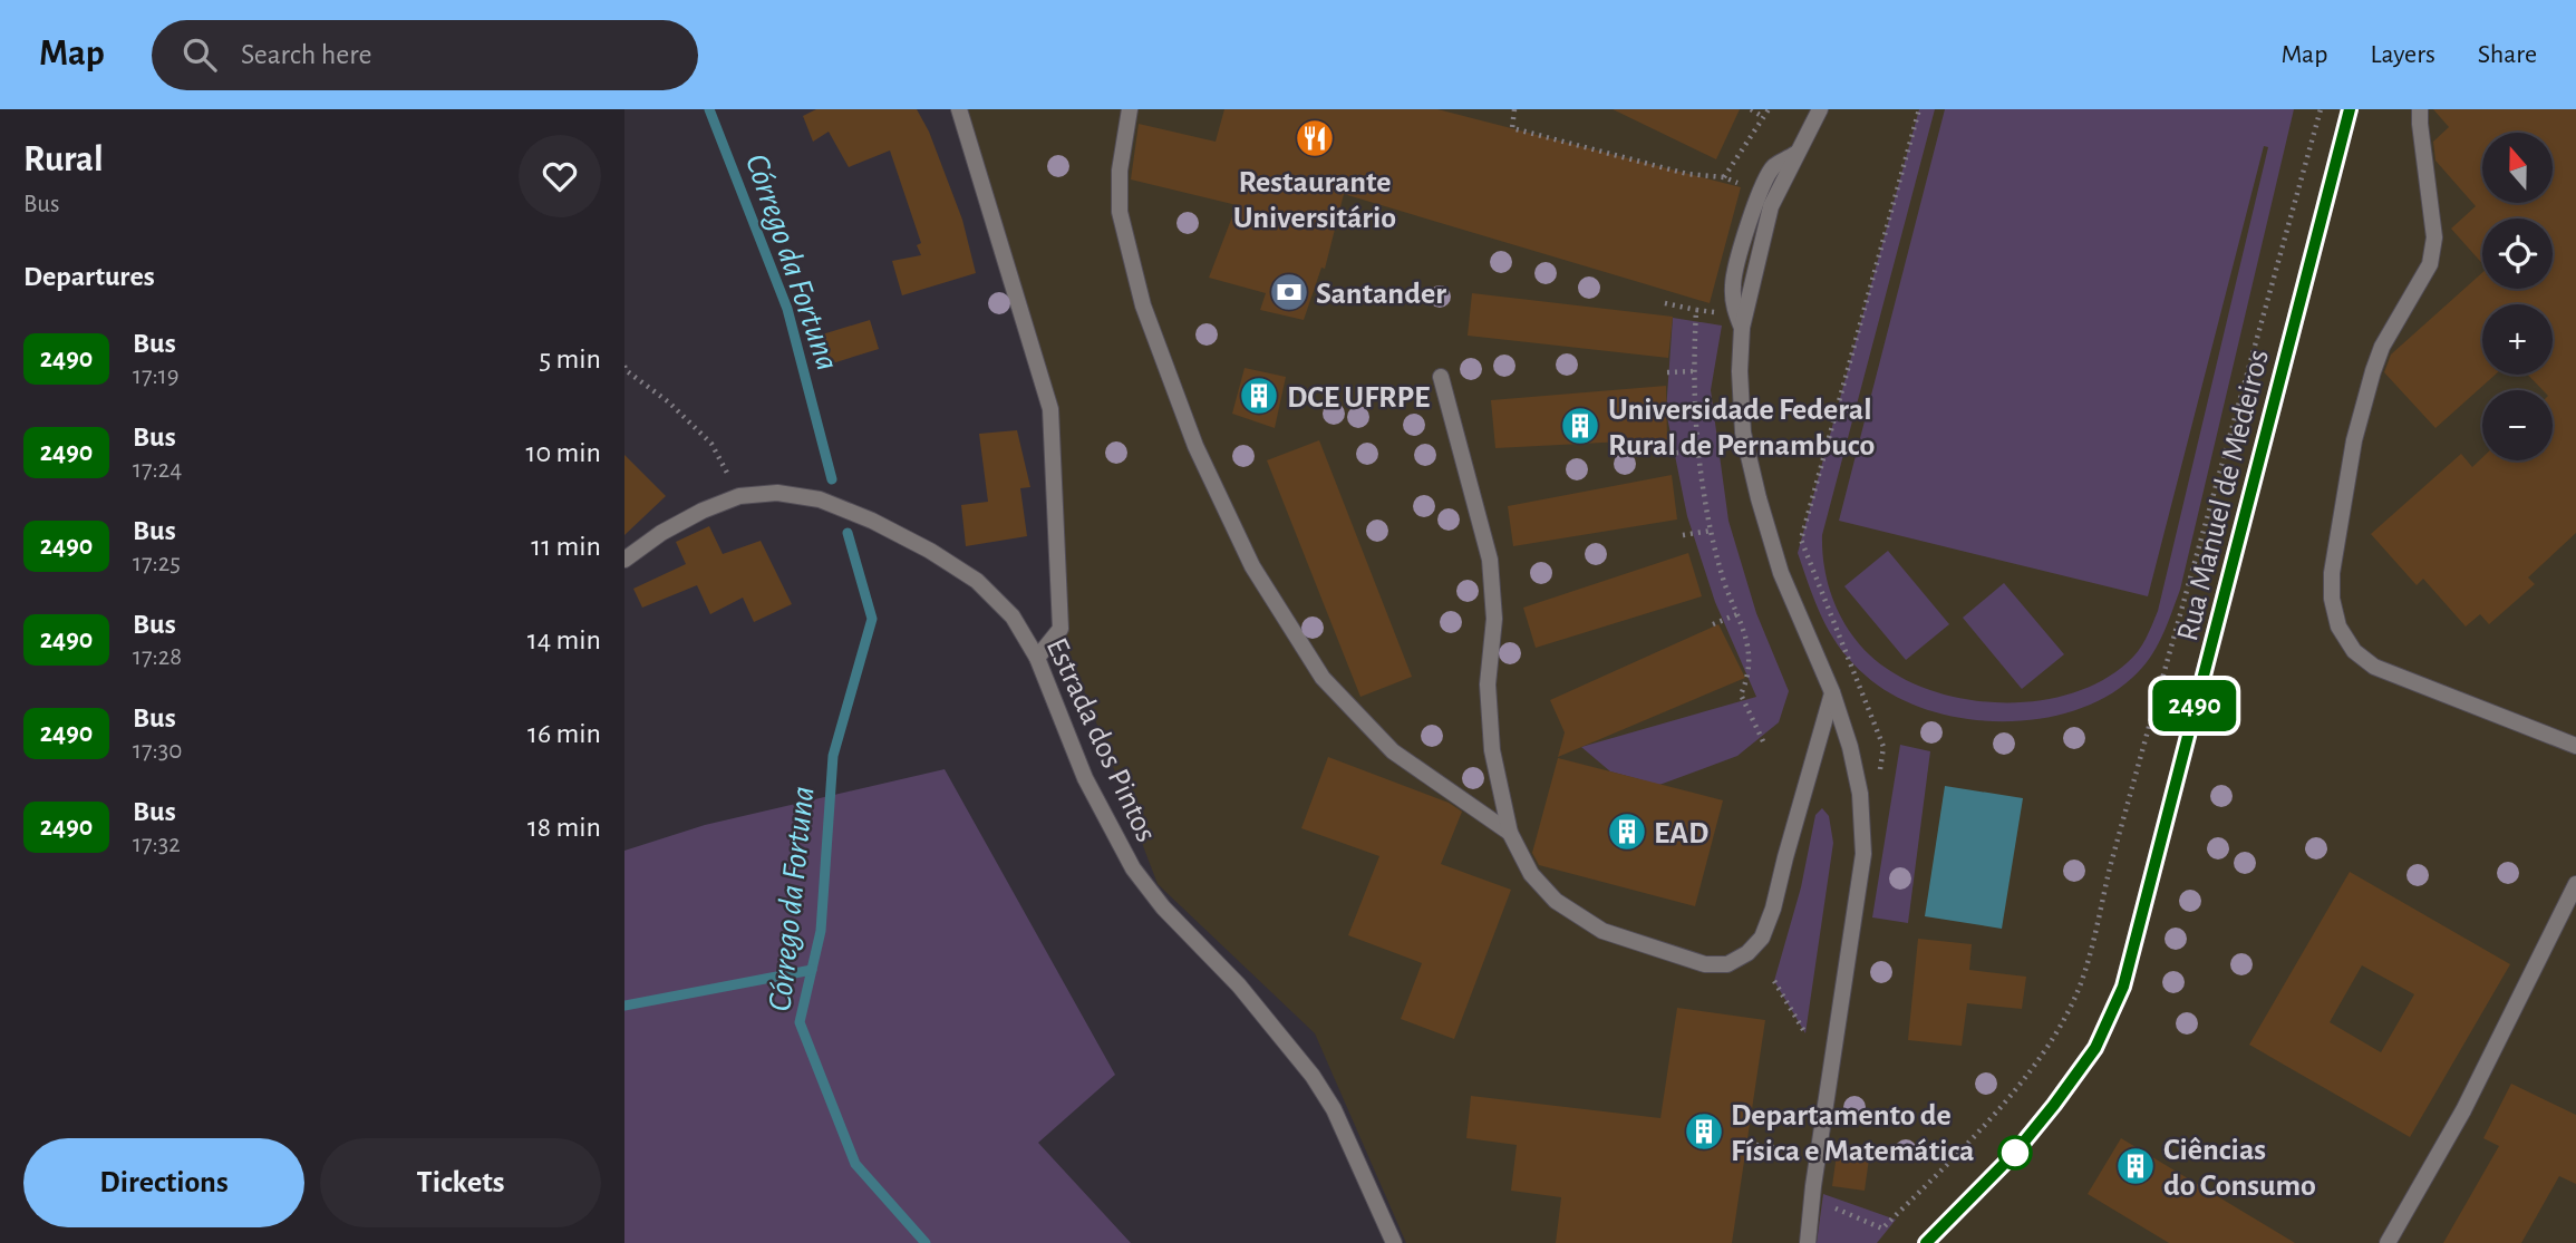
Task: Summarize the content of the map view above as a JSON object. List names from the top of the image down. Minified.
{"streets":{"main road":["Rua Manuel de Medeiros"],"street":["Estrada dos Pintos"]},"water":["Córrego da Fortuna"],"places":{"restaurant":["Restaurante Universitário"],"bank":["Santander"],"building":["DCE UFRPE","Universidade Federal Rural de Pernambuco","EAD","Departamento de Física e Matemática","Ciências do Consumo"]},"lines":["bus line 2490"],"north":"top","page":{"header":"Map","search":"Search here","nav":["Map","Layers","Share"],"heading":[["Rural","Bus"],"Departures"],"on_map":"2490","map_buttons":["+","−"],"list":[{"mark":"2490","name":"Bus","note":"17:19","value":"5 min"},{"mark":"2490","name":"Bus","note":"17:24","value":"10 min"},{"mark":"2490","name":"Bus","note":"17:25","value":"11 min"},{"mark":"2490","name":"Bus","note":"17:28","value":"14 min"},{"mark":"2490","name":"Bus","note":"17:30","value":"16 min"},{"mark":"2490","name":"Bus","note":"17:32","value":"18 min"}],"buttons":["Directions","Tickets"]}}
